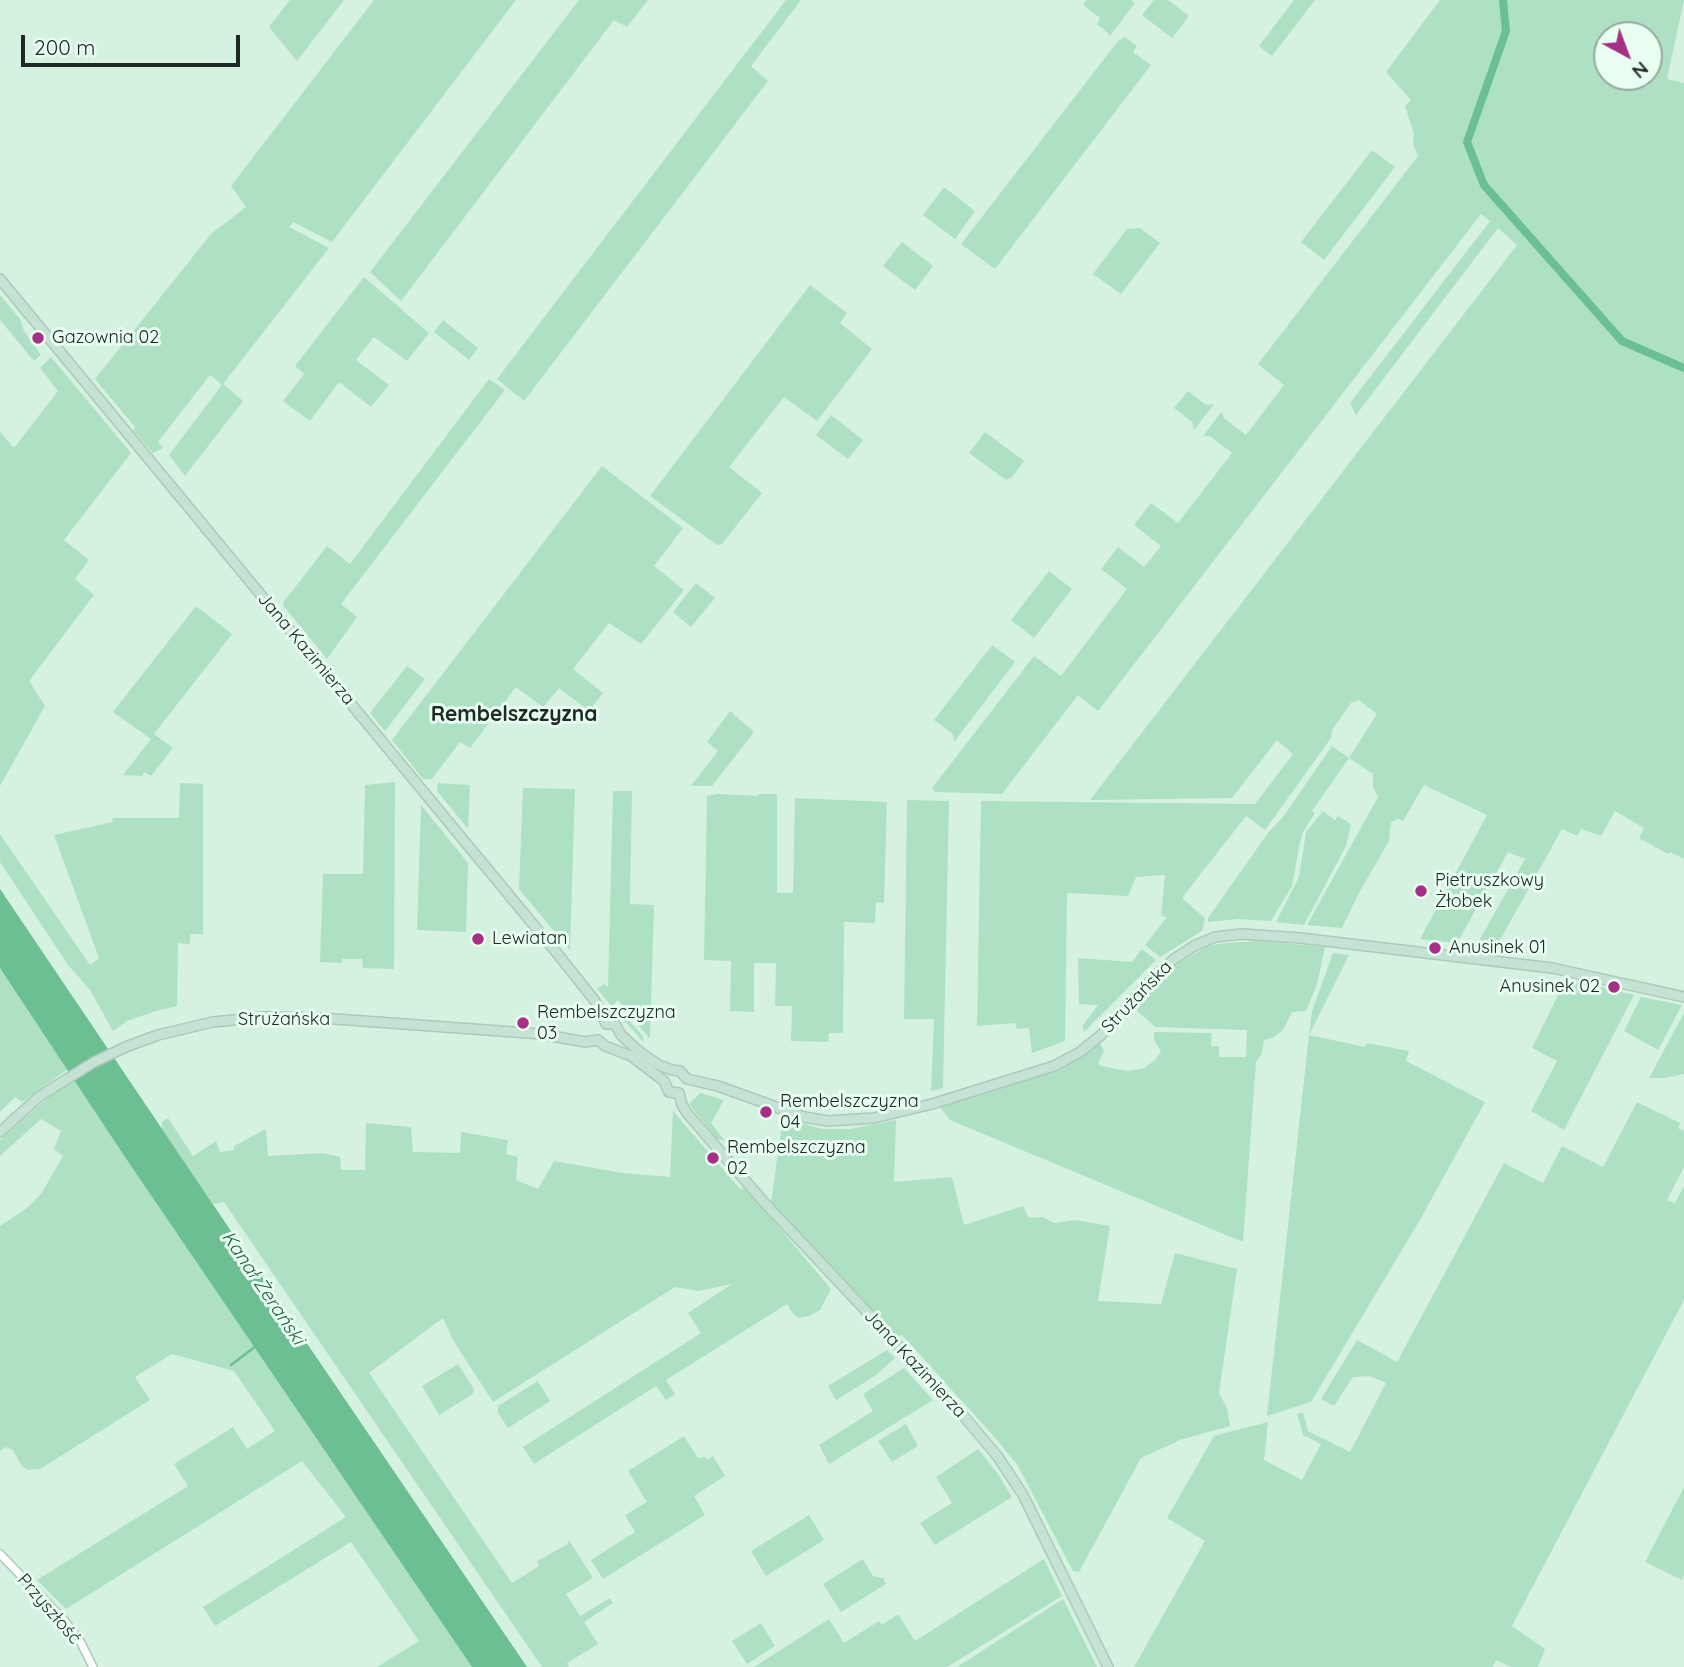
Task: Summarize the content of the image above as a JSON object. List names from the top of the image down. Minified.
{"streets":{"main road":["Jana Kazimierza","Strużańska"],"street":["Przyszłość"]},"crossings":[["Jana Kazimierza","Strużańska"]],"districts":["Rembelszczyzna"],"water":["Kanał Żerański"],"places":["Gazownia 02","Pietruszkowy Żłobek","Lewiatan","Anusinek 01","Anusinek 02","Rembelszczyzna 03","Rembelszczyzna 04","Rembelszczyzna 02"],"scale_bar":"200 m","north":"bottom right"}
